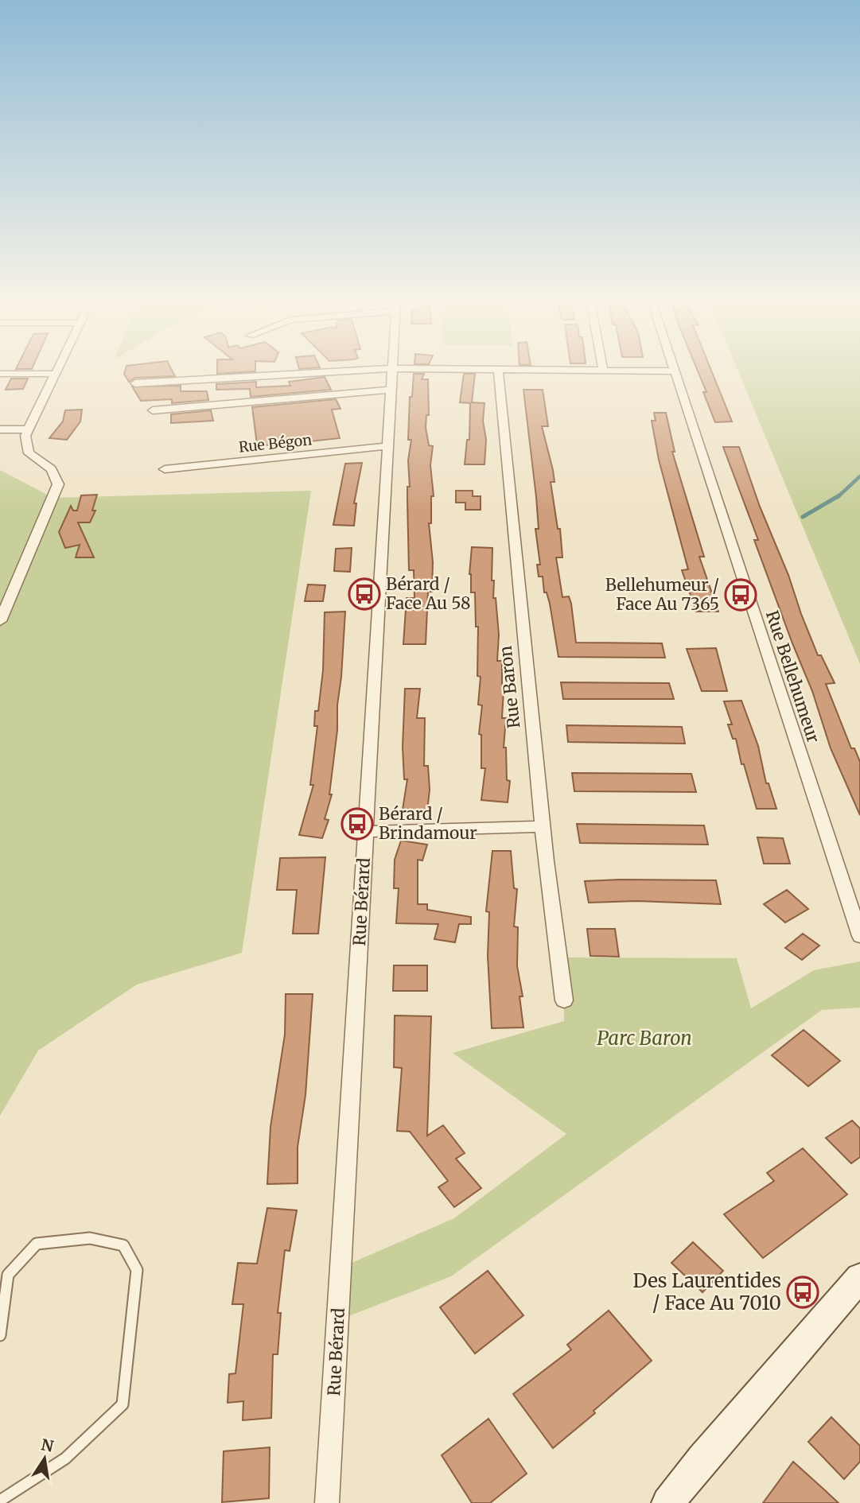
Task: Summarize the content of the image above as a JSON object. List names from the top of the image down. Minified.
{"streets":{"street":["Rue Bégon","Rue Bellehumeur","Rue Baron","Rue Bérard"]},"crossings":[["Rue Bégon","Rue Bérard"]],"parks":["Parc Baron"],"places":{"bus stop":["Bérard / Face Au 58","Bellehumeur / Face Au 7365","Bérard / Brindamour","Des Laurentides / Face Au 7010"]},"north":"top"}
